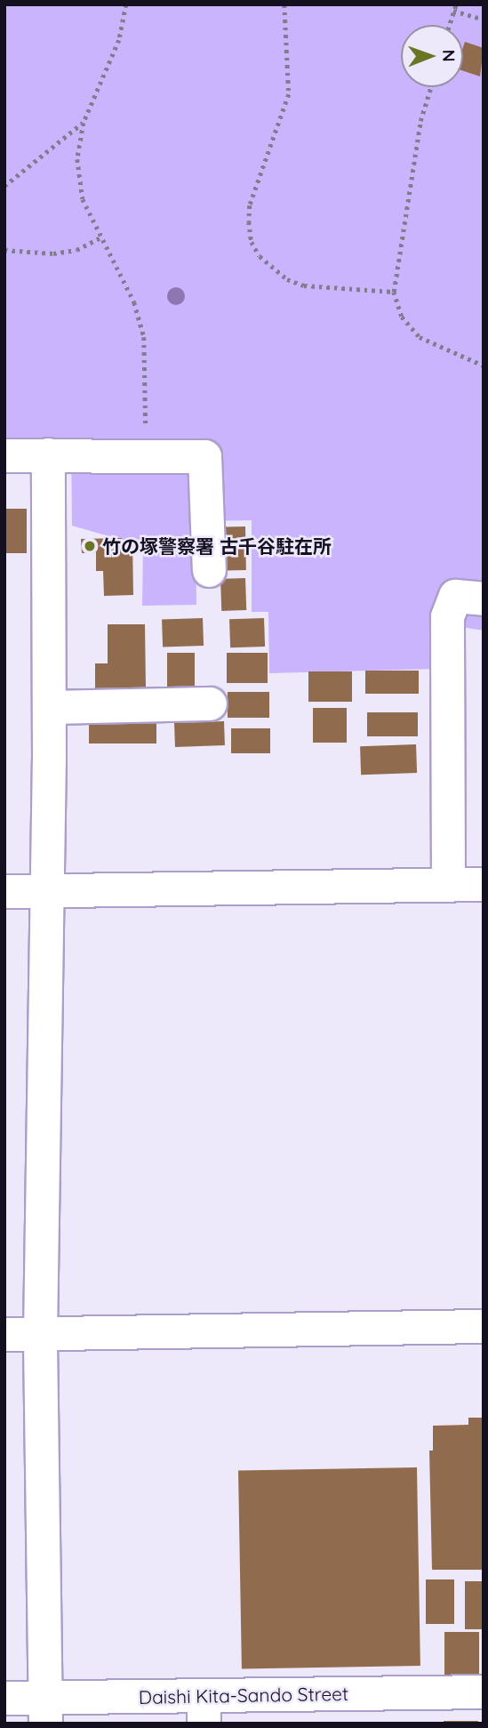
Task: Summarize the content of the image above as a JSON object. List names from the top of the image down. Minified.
{"streets":{"street":["Daishi Kita-Sando Street"]},"places":["竹の塚警察署 古千谷駐在所"],"north":"right"}
